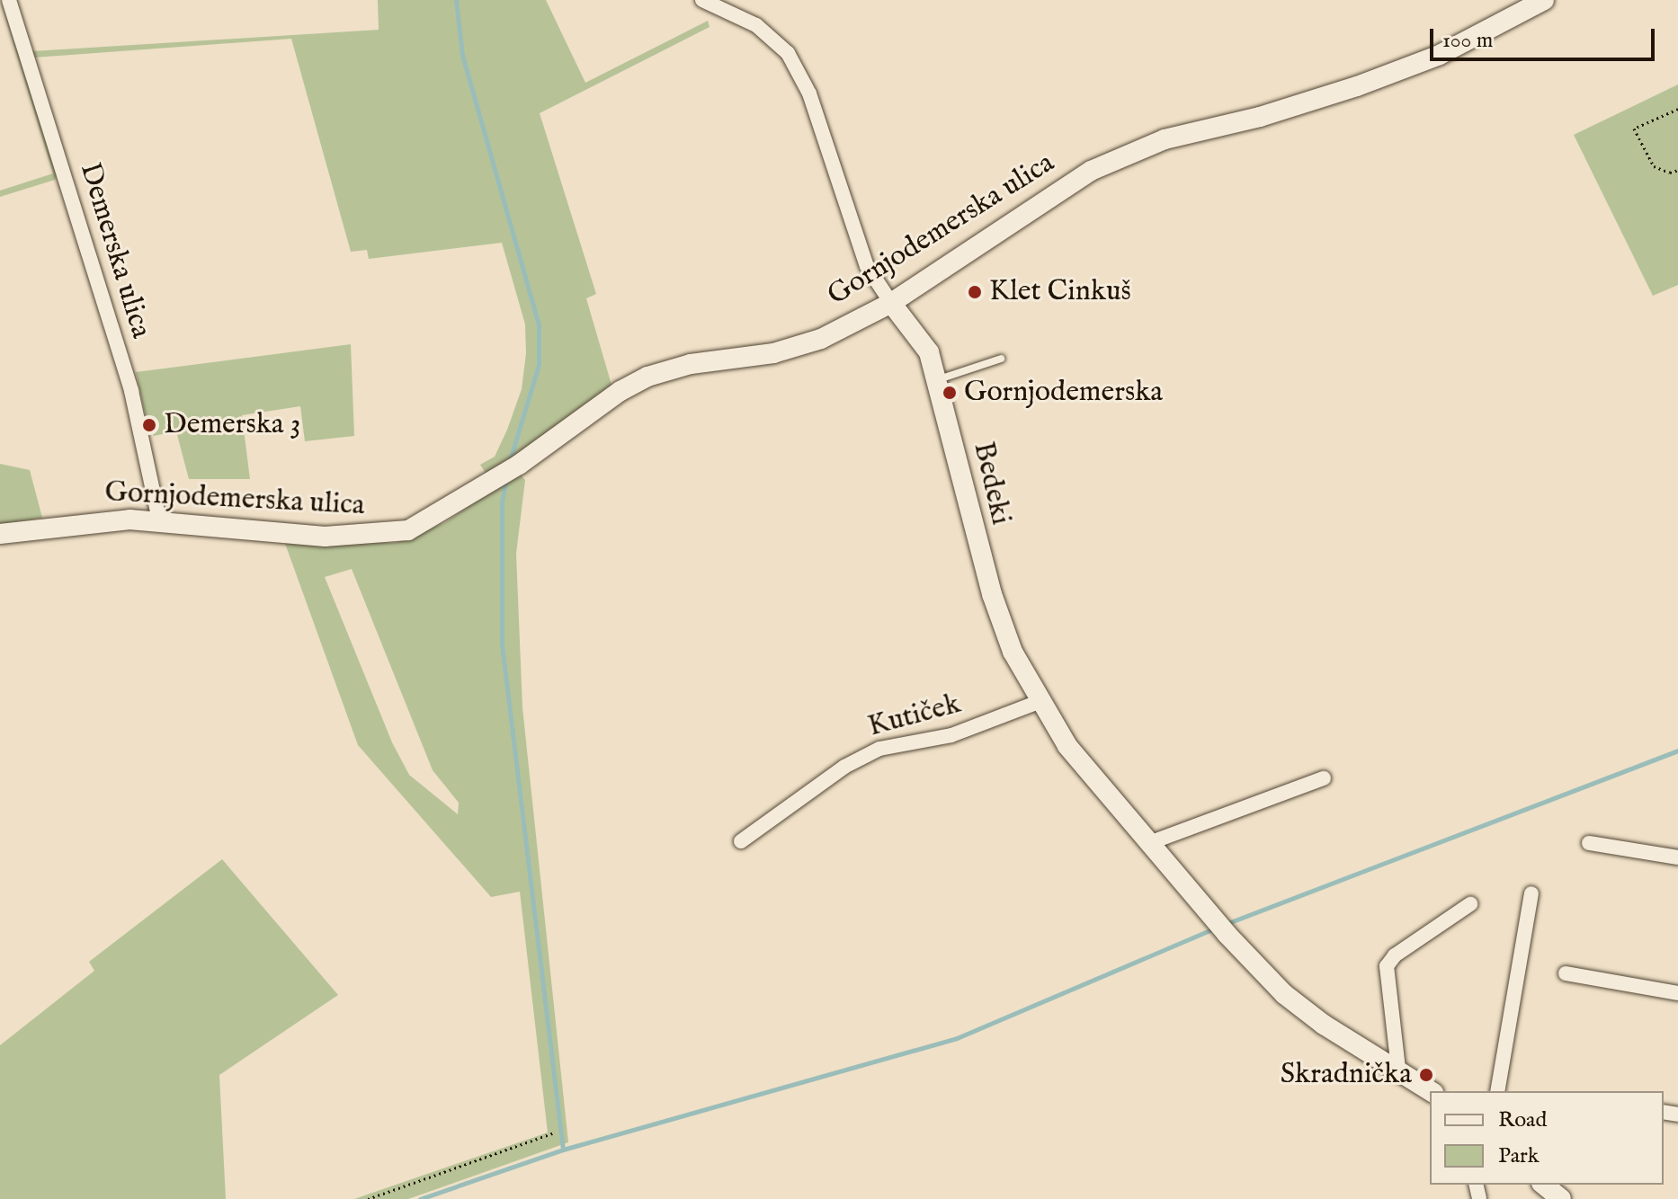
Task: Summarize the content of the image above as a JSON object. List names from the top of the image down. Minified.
{"streets":{"street":["Gornjodemerska ulica","Demerska ulica","Bedeki","Kutiček"]},"crossings":[["Gornjodemerska ulica","Demerska ulica"],["Gornjodemerska ulica","Bedeki"],["Bedeki","Kutiček"]],"places":["Klet Cinkuš","Gornjodemerska","Demerska 3","Skradnička"],"legend":["Road","Park"],"scale_bar":"100 m"}
